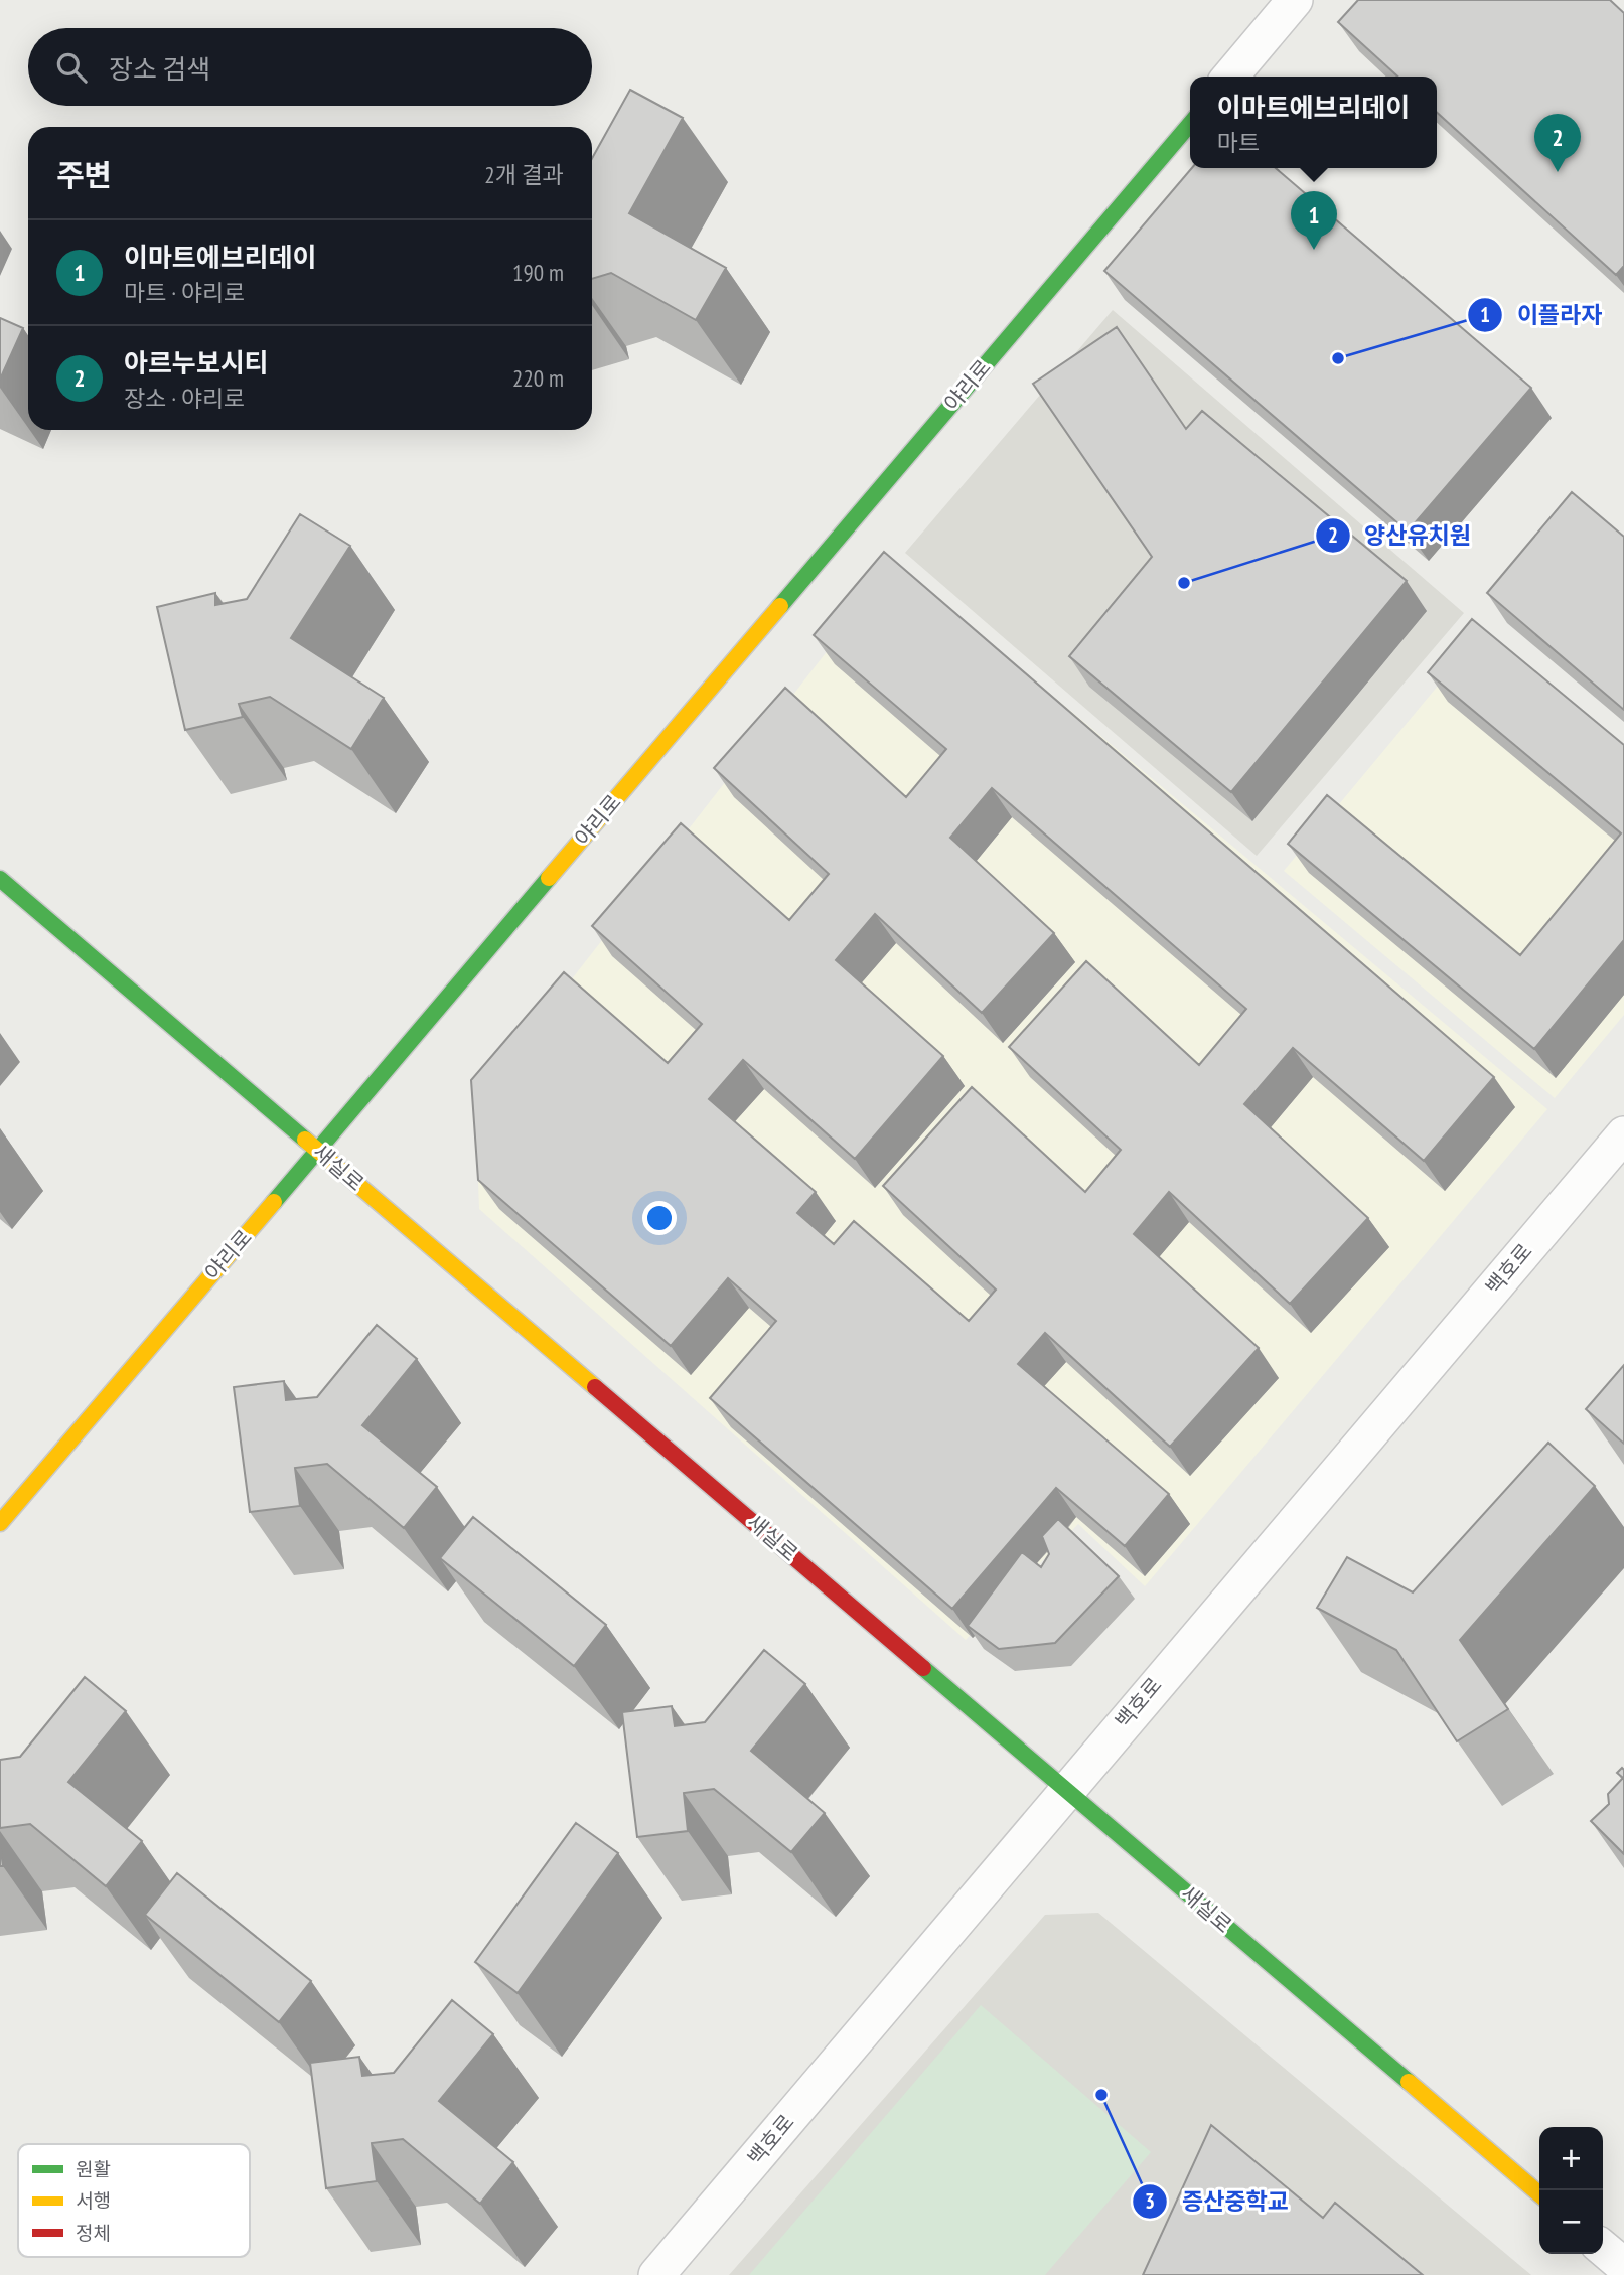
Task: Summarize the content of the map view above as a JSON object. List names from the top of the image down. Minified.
{"streets":{"street":["야리로","새실로","백호로"]},"crossings":[["야리로","새실로"],["새실로","백호로"]],"places":["이플라자","양산유치원","증산중학교"],"legend":["원활","서행","정체"],"page":{"search":"장소 검색","popup":["이마트에브리데이","마트"],"pins":["2","1"],"heading":["주변","2개 결과"],"list":[{"mark":"1","name":"이마트에브리데이","note":"마트 · 야리로","value":"190 m"},{"mark":"2","name":"아르누보시티","note":"장소 · 야리로","value":"220 m"}],"map_buttons":["+","−"]}}
